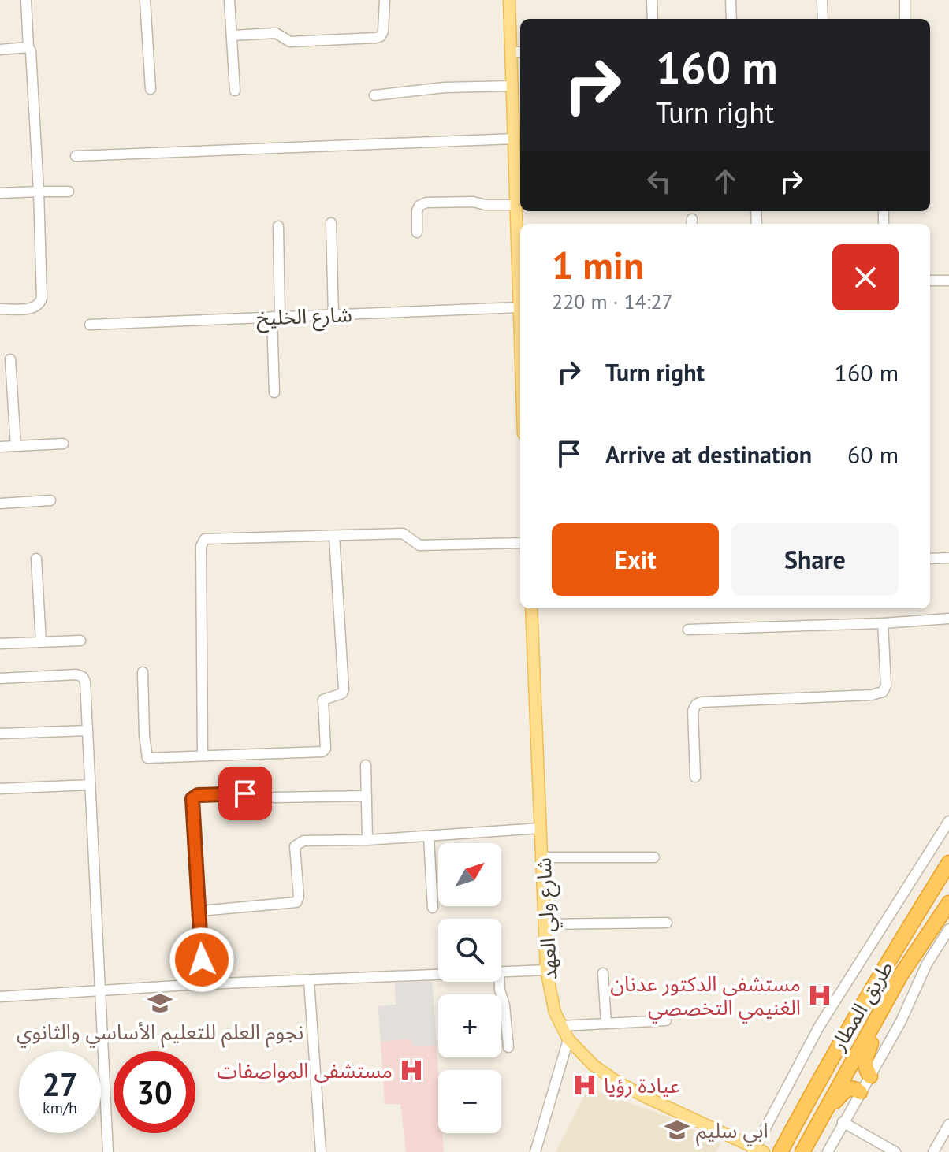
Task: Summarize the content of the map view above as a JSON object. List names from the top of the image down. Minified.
{"streets":{"highway":["طريق المطار"],"main road":["شارع ولي العهد"],"street":["شارع الخليخ"]},"places":{"hospital":["مستشفي الدكتور عدنان الغنيمي التخصصي","مستشفى المواصفات","عيادة رؤيا"],"school or university":["نجوم العلم للتعليم الأساسي والثانوي","ابي سليم"]},"north":"top right","page":{"turn":["160 m","Turn right"],"heading":["1 min","220 m · 14:27"],"list":[{"name":"Turn right","value":"160 m"},{"name":"Arrive at destination","value":"60 m"}],"buttons":["Exit","Share"],"map_buttons":["+","−"],"speed":"27 km/h","limit":"30"}}
